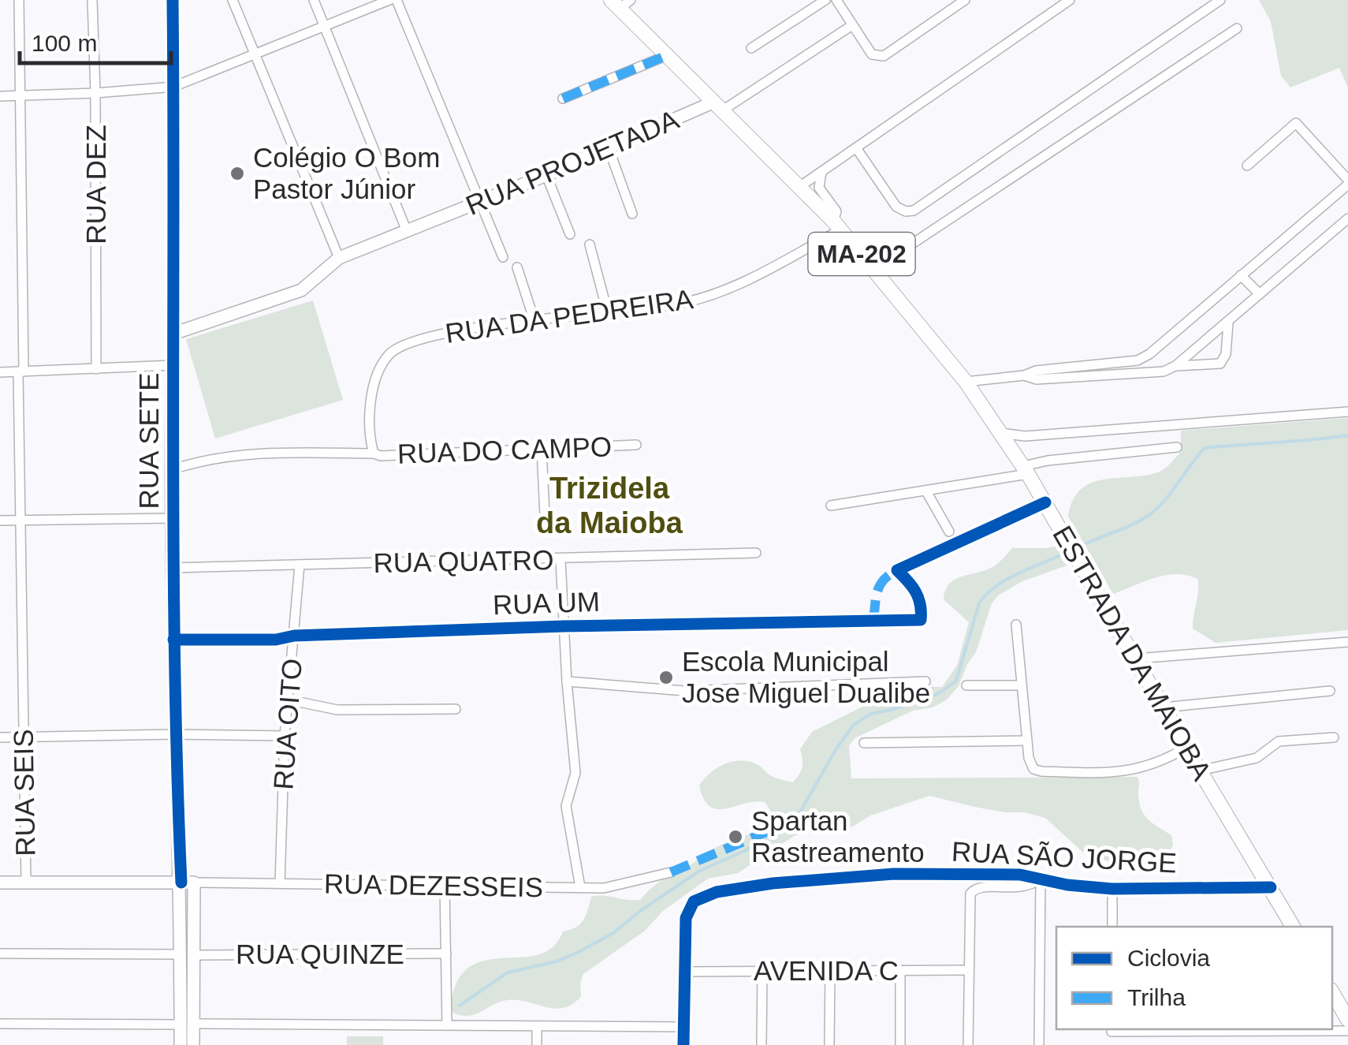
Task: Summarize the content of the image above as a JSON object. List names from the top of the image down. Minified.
{"streets":{"main road":["MA-202","ESTRADA DA MAIOBA"],"street":["RUA PROJETADA","RUA DEZ","RUA DA PEDREIRA","RUA SETE","RUA DO CAMPO","RUA QUATRO","RUA UM","RUA OITO","RUA SEIS","RUA SÃO JORGE","RUA DEZESSEIS","RUA QUINZE","AVENIDA C"]},"crossings":[["RUA PROJETADA","RUA SETE"],["RUA PROJETADA","ESTRADA DA MAIOBA"],["RUA DA PEDREIRA","RUA DO CAMPO"],["RUA DA PEDREIRA","ESTRADA DA MAIOBA"],["RUA SETE","RUA DO CAMPO"],["RUA SETE","RUA QUATRO"],["RUA SETE","RUA UM"],["RUA SETE","RUA DEZESSEIS"],["RUA SETE","RUA QUINZE"],["RUA QUATRO","RUA OITO"],["RUA UM","ESTRADA DA MAIOBA"],["RUA UM","RUA OITO"],["ESTRADA DA MAIOBA","RUA SÃO JORGE"],["RUA OITO","RUA DEZESSEIS"],["RUA SÃO JORGE","AVENIDA C"]],"districts":["Trizidela da Maioba"],"places":["Colégio O Bom Pastor Júnior","Escola Municipal Jose Miguel Dualibe","Spartan Rastreamento"],"legend":["Ciclovia","Trilha"],"scale_bar":"100 m"}
